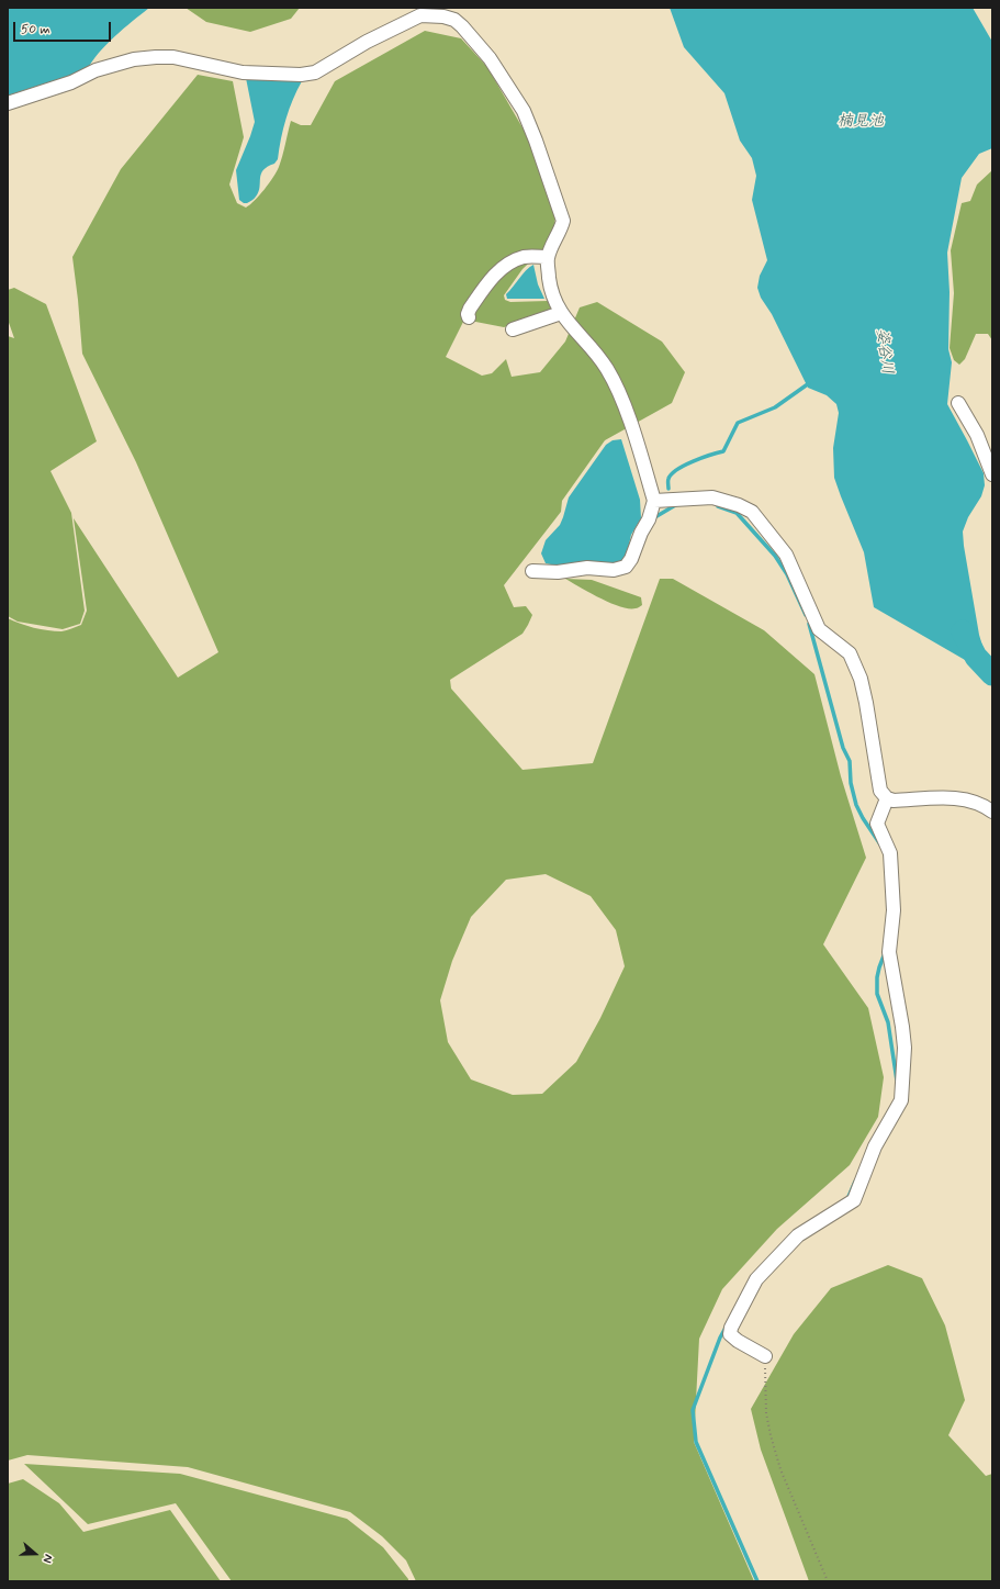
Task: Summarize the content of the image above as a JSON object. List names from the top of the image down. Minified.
{"water":["楠見池","姿谷川"],"scale_bar":"50 m","north":"right"}
